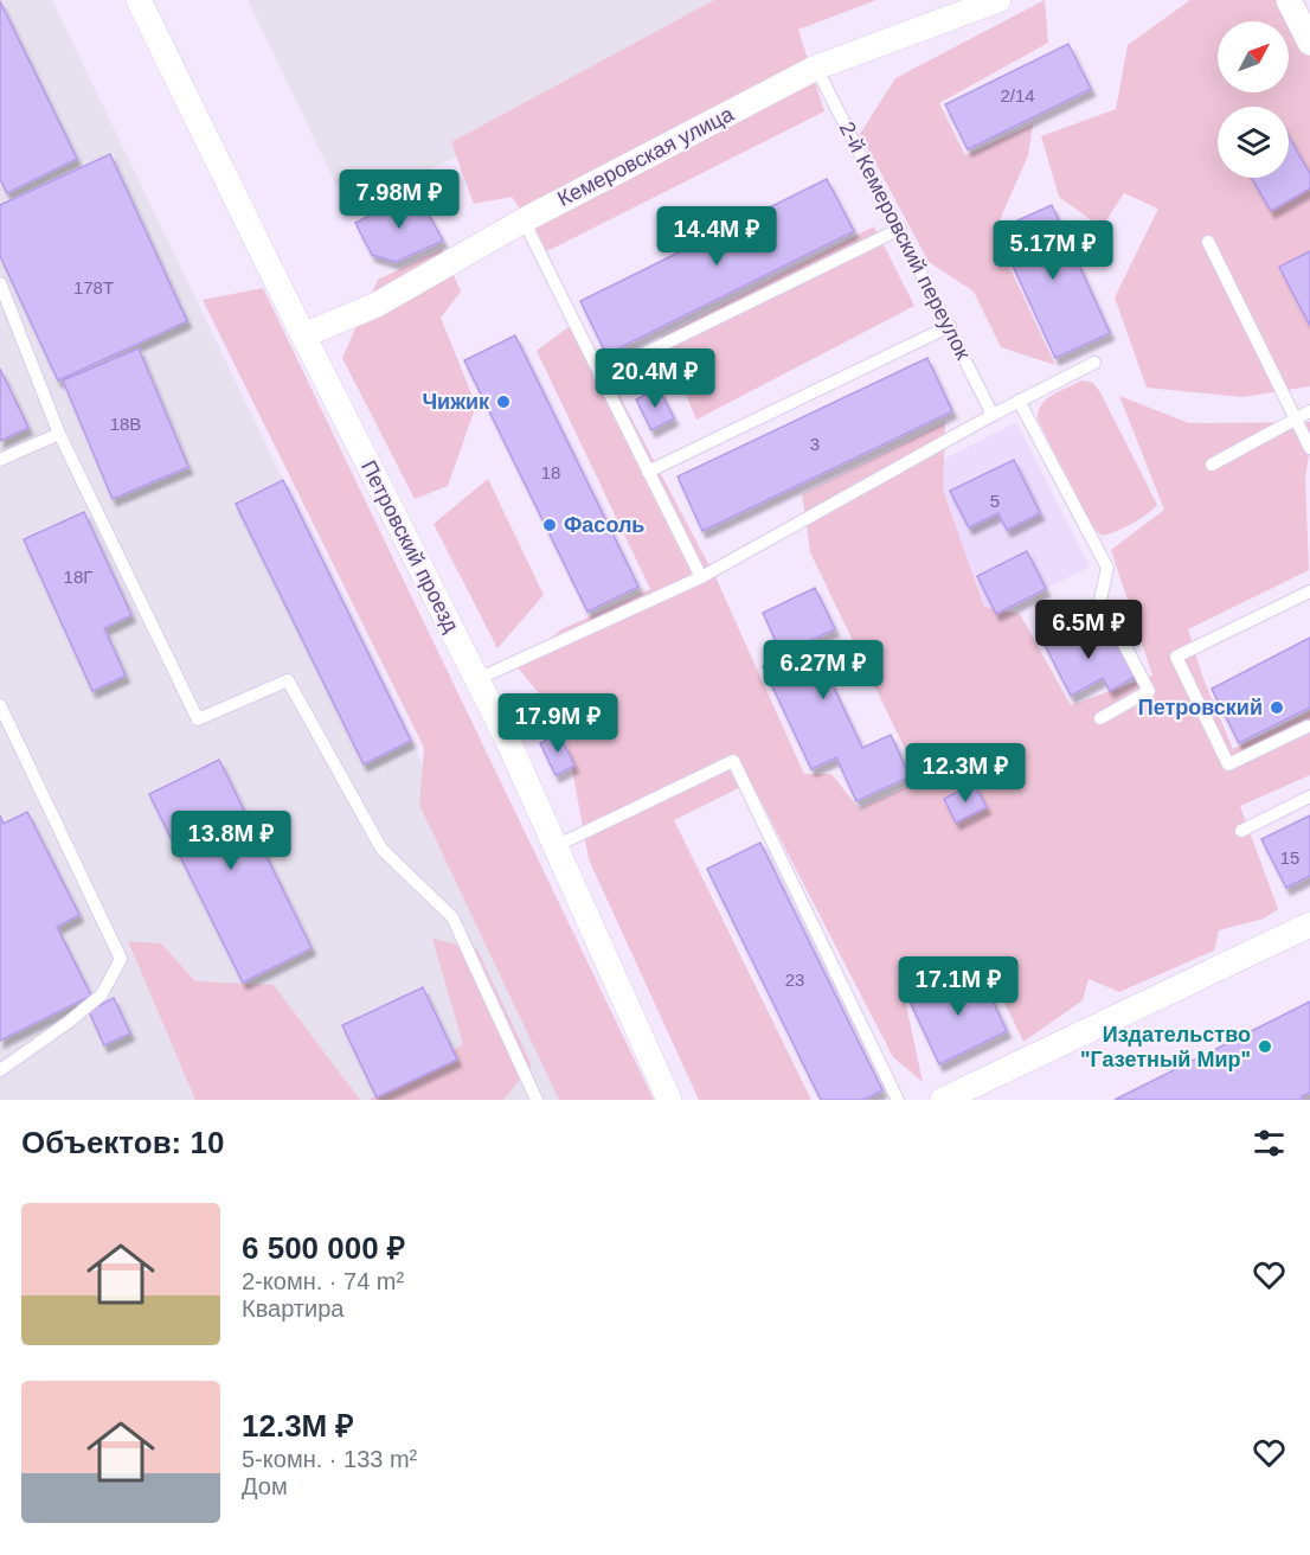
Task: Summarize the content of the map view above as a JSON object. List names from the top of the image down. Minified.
{"streets":{"street":["Кемеровская улица","Петровский проезд"],"lane":["2-й Кемеровский переулок"]},"crossings":[["Кемеровская улица","2-й Кемеровский переулок"],["Кемеровская улица","Петровский проезд"]],"places":["Чижик","Фасоль","Петровский","Издательство \"Газетный Мир\""],"house_numbers":["2/14","178Т","18В","3","18","5","18Г","15","23"],"north":"top right","page":{"price":["7.98M ₽","14.4M ₽","5.17M ₽","20.4M ₽","6.5M ₽","6.27M ₽","17.9M ₽","12.3M ₽","13.8M ₽","17.1M ₽"],"heading":"Объектов: 10","list":[{"name":"6 500 000 ₽","note":"2-комн. · 74 m² · Квартира"},{"name":"12.3M ₽","note":"5-комн. · 133 m² · Дом"}]}}
